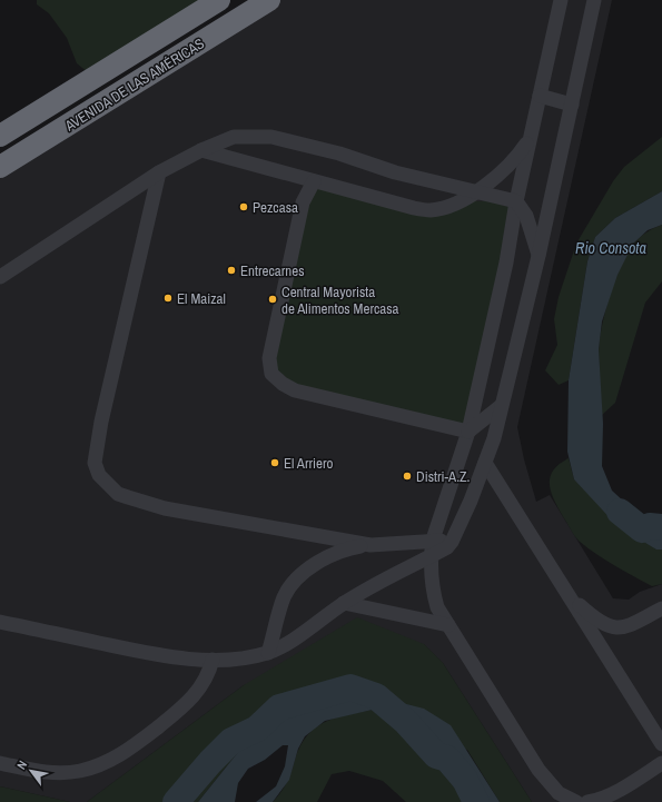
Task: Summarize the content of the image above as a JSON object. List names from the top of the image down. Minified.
{"streets":{"highway":["AVENIDA DE LAS AMÉRICAS"]},"water":["Rio Consota"],"places":["Pezcasa","Entrecarnes","El Maizal","Central Mayorista de Alimentos Mercasa","El Arriero","Distri-A.Z."],"north":"top left"}
